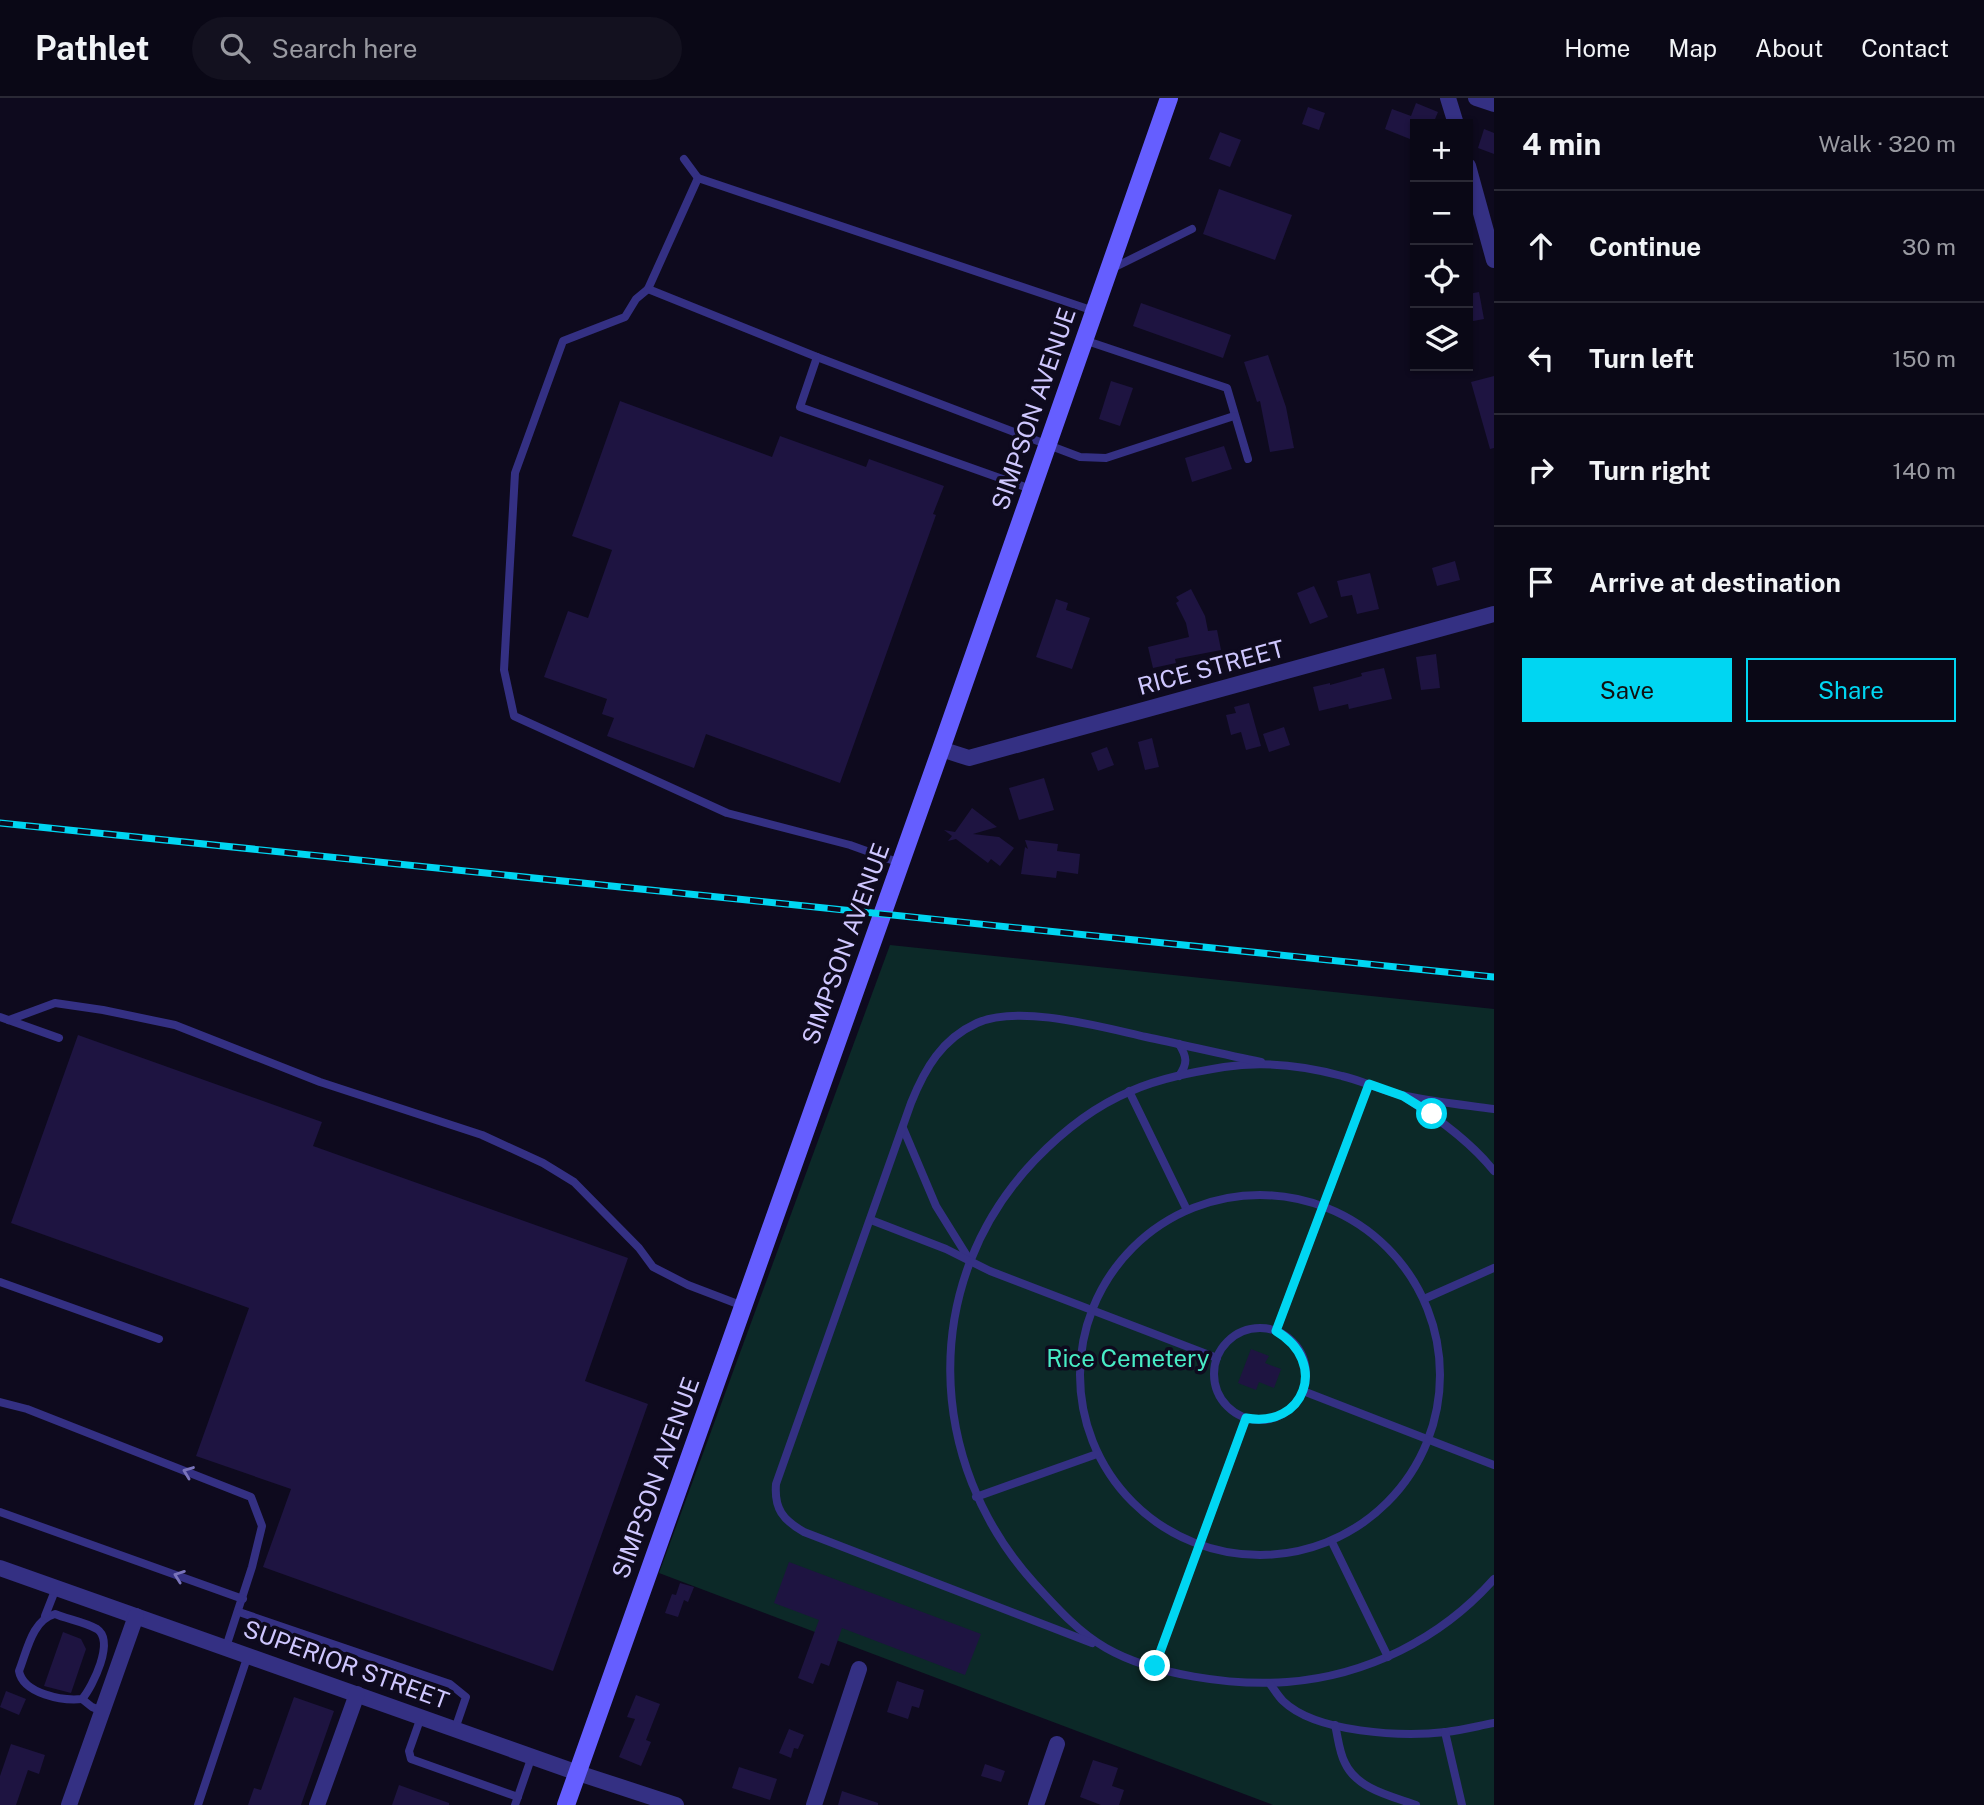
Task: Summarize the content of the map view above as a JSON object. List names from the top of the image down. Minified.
{"streets":{"street":["SIMPSON AVENUE","RICE STREET","SUPERIOR STREET"]},"crossings":[["SIMPSON AVENUE","RICE STREET"],["SIMPSON AVENUE","SUPERIOR STREET"]],"parks":["Rice Cemetery"],"page":{"header":"Pathlet","search":"Search here","nav":["Home","Map","About","Contact"],"heading":["4 min","Walk · 320 m"],"map_buttons":["+","−"],"list":[["Continue","30 m"],["Turn left","150 m"],["Turn right","140 m"],"Arrive at destination"],"buttons":["Save","Share"]}}
